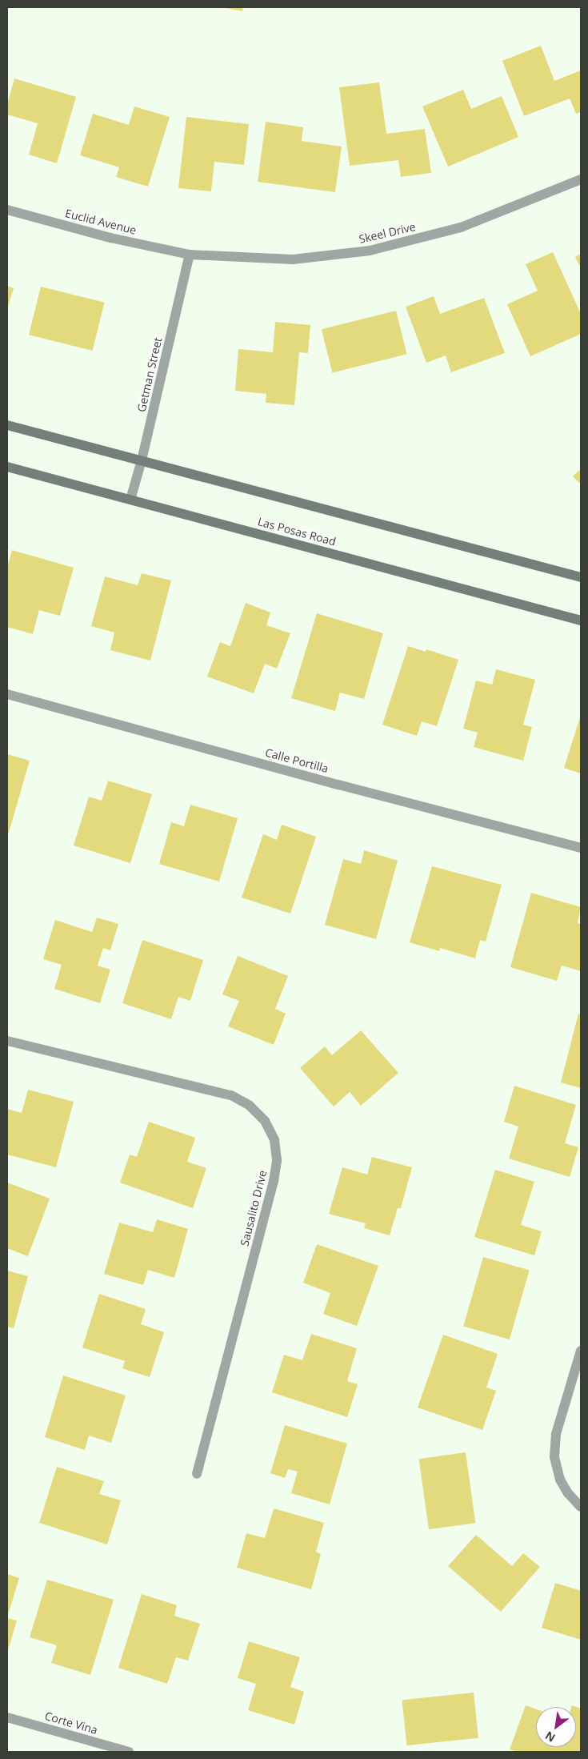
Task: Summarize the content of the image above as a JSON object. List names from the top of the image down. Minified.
{"streets":{"main road":["Las Posas Road"],"street":["Euclid Avenue","Skeel Drive","Getman Street","Calle Portilla","Sausalito Drive","Corte Vina"]},"crossings":[["Euclid Avenue","Skeel Drive"],["Euclid Avenue","Getman Street"],["Skeel Drive","Getman Street"],["Getman Street","Las Posas Road"]],"north":"bottom left"}
